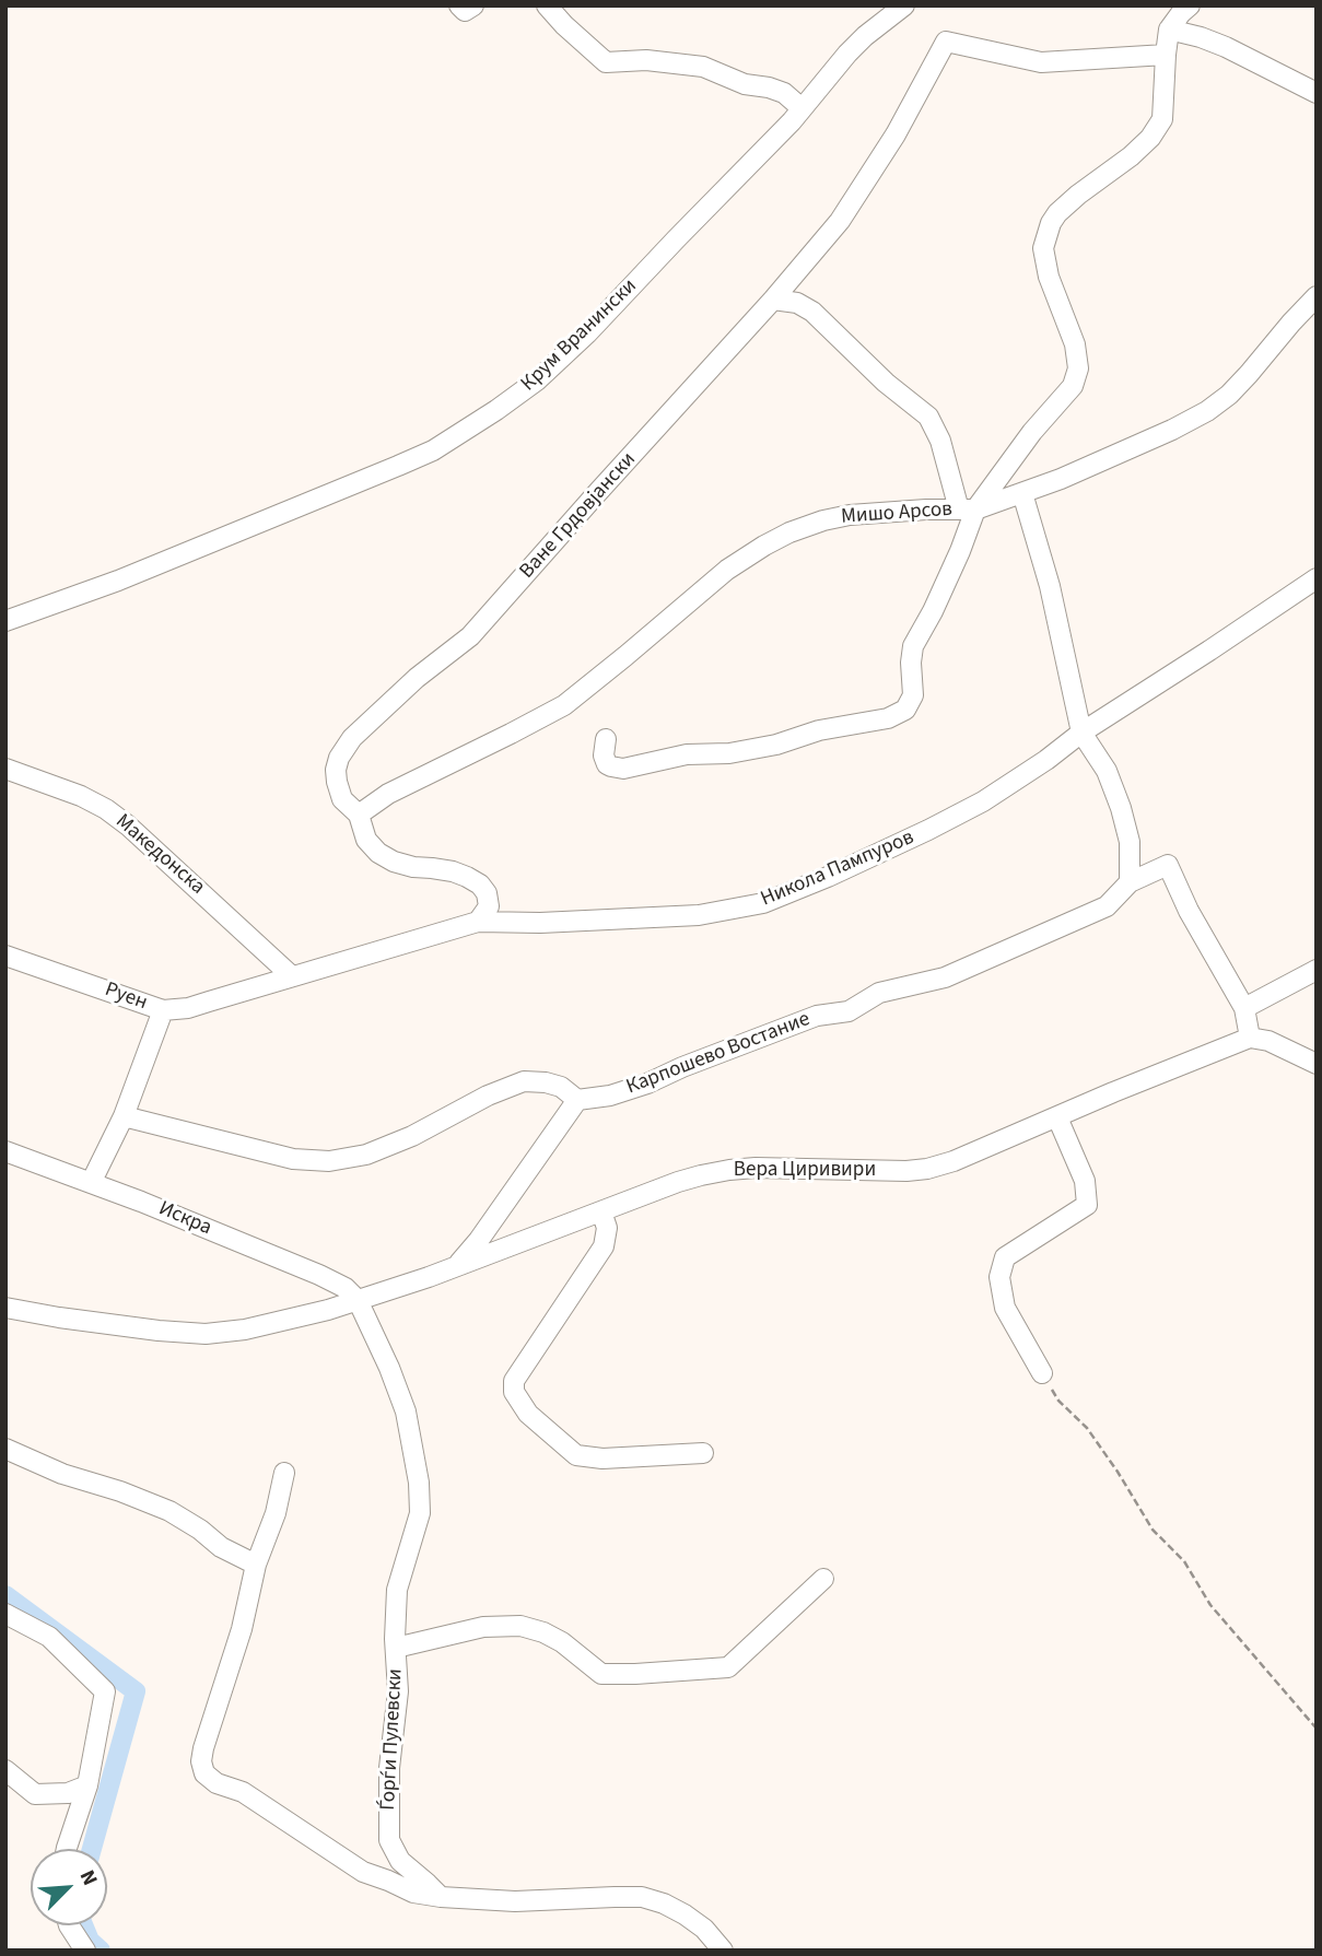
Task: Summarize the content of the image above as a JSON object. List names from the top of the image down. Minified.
{"streets":{"street":["Крум Вранински","Мишо Арсов","Ване Грдовјански","Македонска","Никола Пампуров","Руен","Карпошево Востание","Вера Циривири","Искра","Ѓорѓи Пулевски"]},"crossings":[["Мишо Арсов","Ване Грдовјански"],["Ване Грдовјански","Никола Пампуров"],["Македонска","Никола Пампуров"],["Македонска","Руен"],["Никола Пампуров","Руен"],["Вера Циривири","Искра"],["Вера Циривири","Ѓорѓи Пулевски"],["Искра","Ѓорѓи Пулевски"]],"north":"top right"}
